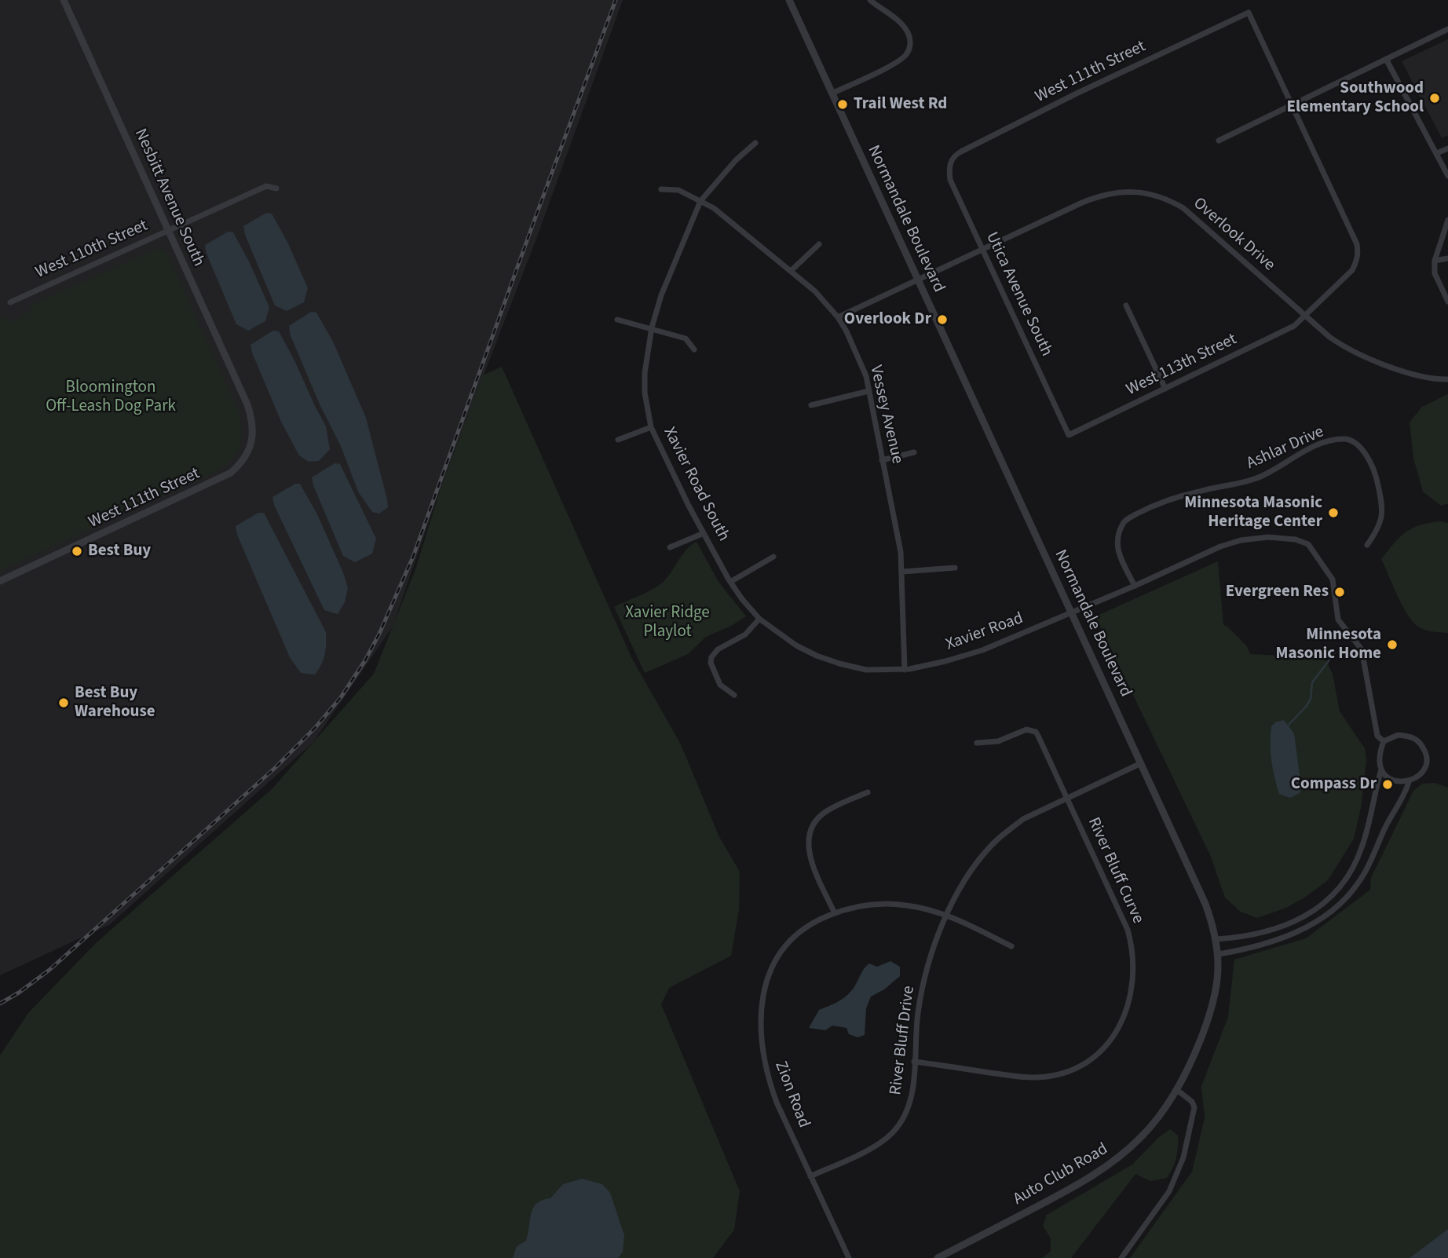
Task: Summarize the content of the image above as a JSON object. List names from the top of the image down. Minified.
{"streets":{"street":["West 111th Street","Nesbitt Avenue South","Normandale Boulevard","Overlook Drive","West 110th Street","Utica Avenue South","West 113th Street","Vessey Avenue","Ashlar Drive","Xavier Road South","Xavier Road","River Bluff Curve","River Bluff Drive","Zion Road","Auto Club Road"]},"crossings":[["West 111th Street","Nesbitt Avenue South"],["West 111th Street","Utica Avenue South"],["West 111th Street","West 113th Street"],["Nesbitt Avenue South","West 110th Street"],["Normandale Boulevard","Overlook Drive"],["Normandale Boulevard","Xavier Road"],["Normandale Boulevard","River Bluff Drive"],["Normandale Boulevard","Auto Club Road"],["Overlook Drive","Utica Avenue South"],["Overlook Drive","West 113th Street"],["Overlook Drive","Vessey Avenue"],["Utica Avenue South","West 113th Street"],["Vessey Avenue","Xavier Road South"],["Vessey Avenue","Xavier Road"],["Ashlar Drive","Xavier Road"],["Xavier Road South","Xavier Road"],["River Bluff Curve","River Bluff Drive"],["River Bluff Drive","Zion Road"]],"parks":["Bloomington Off-Leash Dog Park","Xavier Ridge Playlot"],"places":["Southwood Elementary School","Trail West Rd","Overlook Dr","Minnesota Masonic Heritage Center","Best Buy","Evergreen Res","Minnesota Masonic Home","Best Buy Warehouse","Compass Dr"]}
